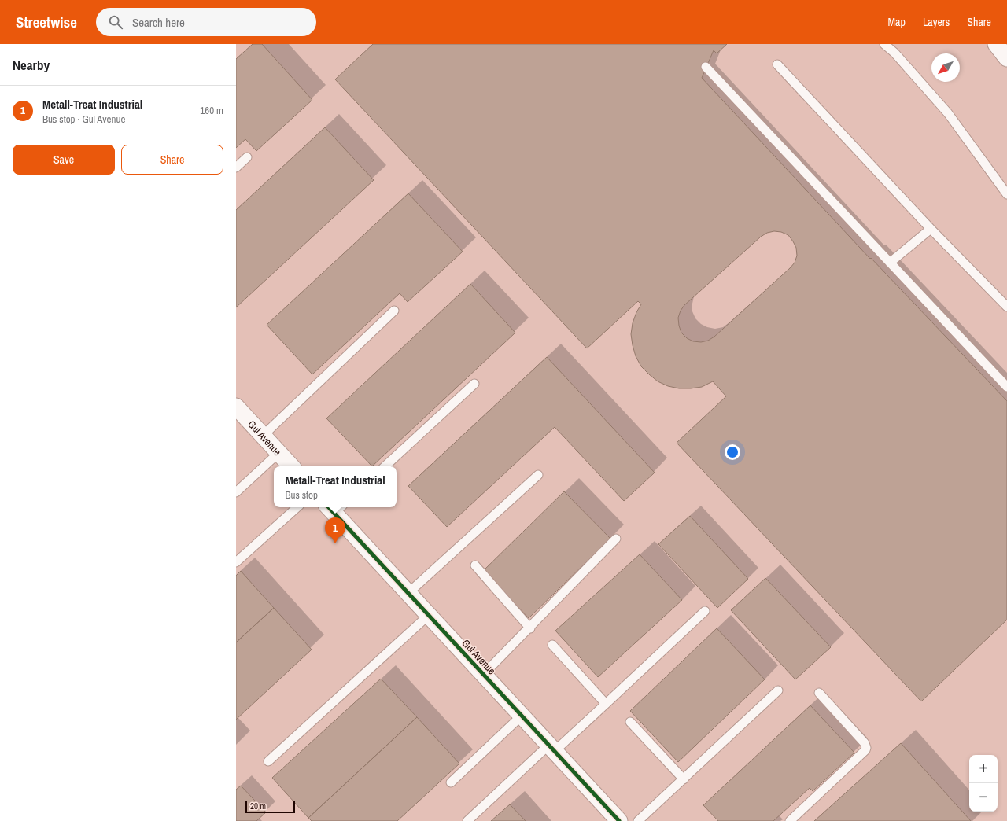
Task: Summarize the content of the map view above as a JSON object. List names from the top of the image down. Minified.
{"streets":{"street":["Gul Avenue"]},"scale_bar":"20 m","north":"bottom left","page":{"header":"Streetwise","search":"Search here","nav":["Map","Layers","Share"],"heading":"Nearby","list":[{"mark":"1","name":"Metall-Treat Industrial","note":"Bus stop · Gul Avenue","value":"160 m"}],"buttons":["Save","Share"],"popup":["Metall-Treat Industrial","Bus stop"],"pins":"1","map_buttons":["+","−"],"scale":"20 m"}}
